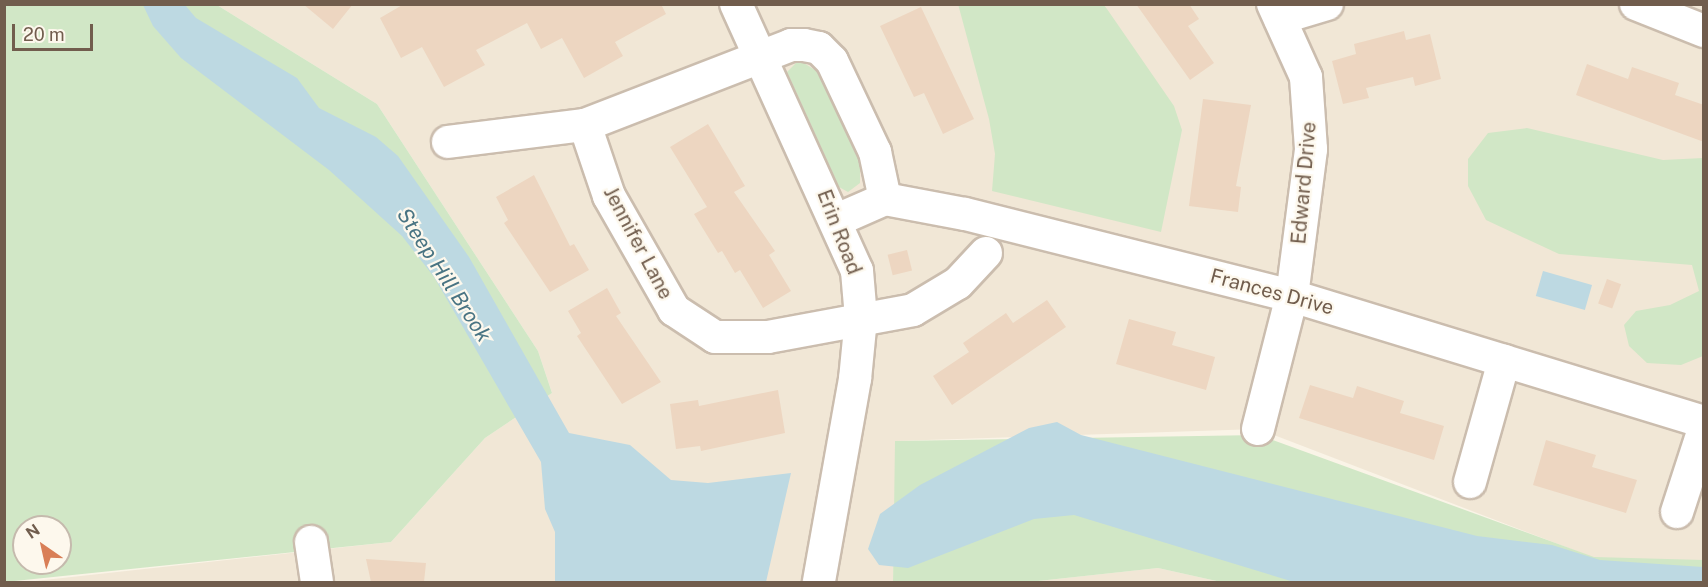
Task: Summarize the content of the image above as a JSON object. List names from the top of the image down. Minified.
{"streets":{"street":["Edward Drive","Erin Road","Jennifer Lane","Frances Drive"]},"crossings":[["Edward Drive","Frances Drive"],["Erin Road","Jennifer Lane"]],"water":["Steep Hill Brook"],"scale_bar":"20 m","north":"top left"}
